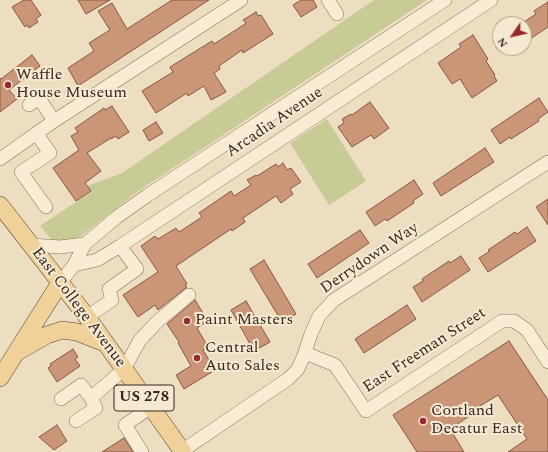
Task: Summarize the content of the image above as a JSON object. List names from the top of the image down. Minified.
{"streets":{"main road":["East College Avenue","US 278"],"street":["Arcadia Avenue","Derrydown Way","East Freeman Street"]},"crossings":[["Arcadia Avenue","East College Avenue"],["Derrydown Way","East College Avenue"],["Derrydown Way","East Freeman Street"]],"places":["Waffle House Museum","Paint Masters","Central Auto Sales","Cortland Decatur East"],"north":"bottom left"}
